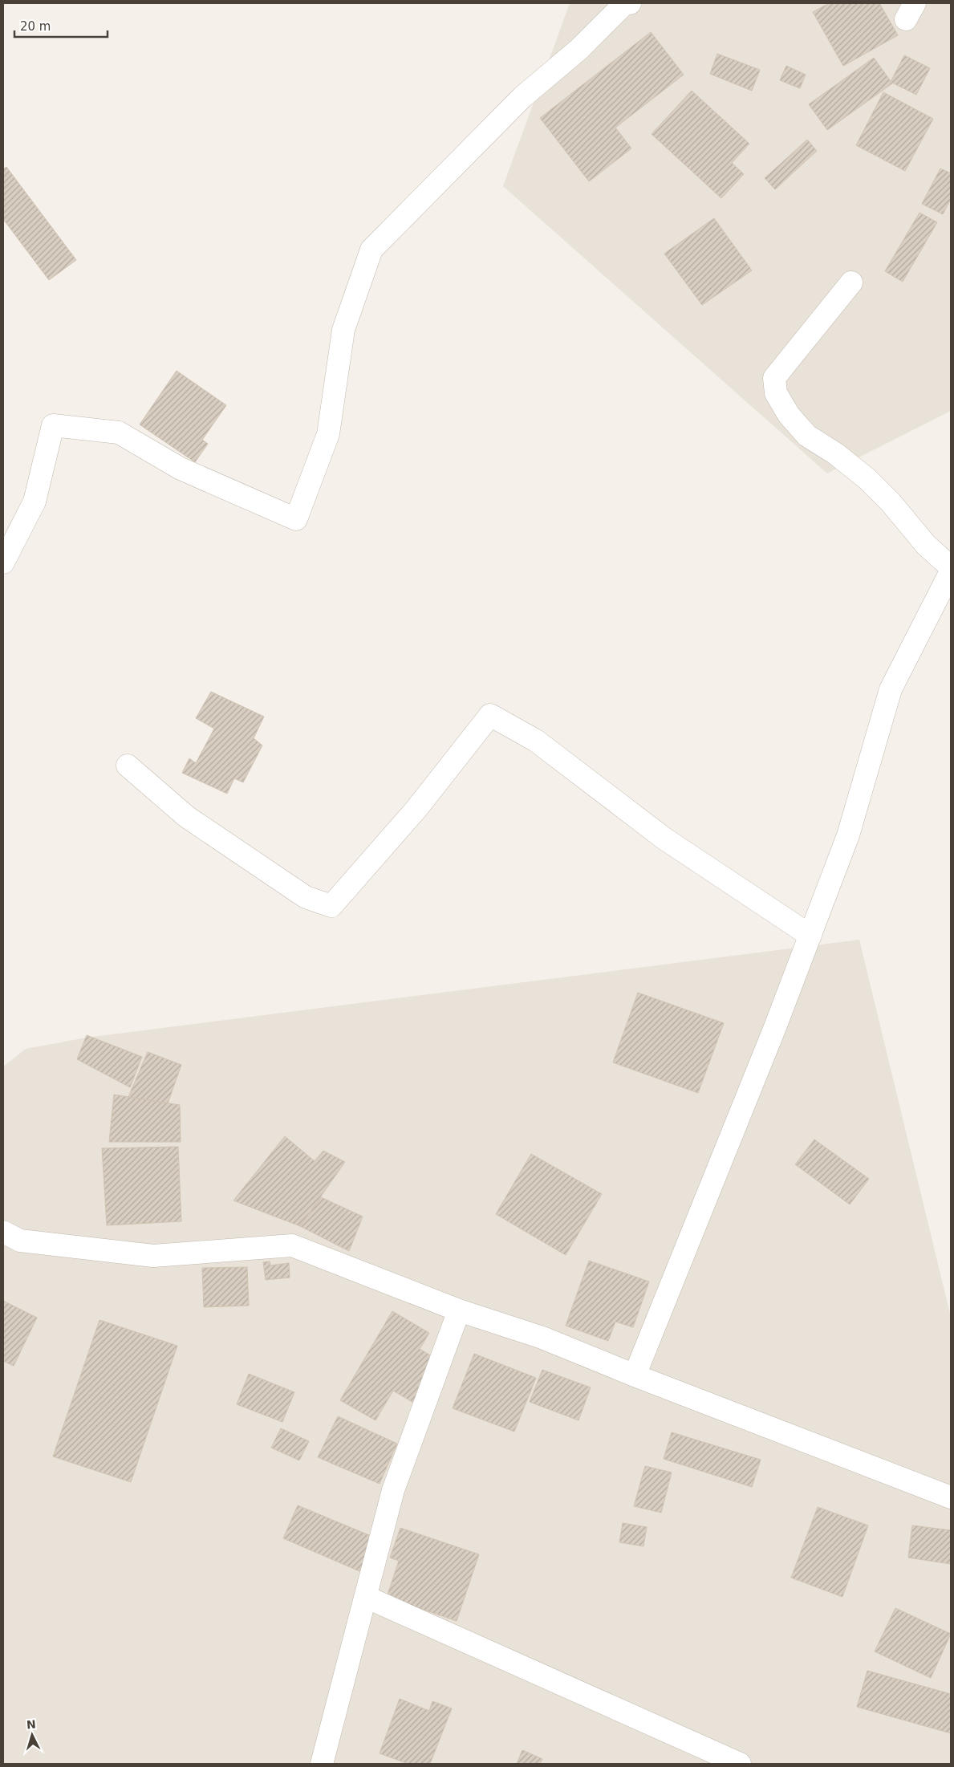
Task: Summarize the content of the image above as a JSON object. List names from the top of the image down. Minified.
{"scale_bar":"20 m","north":"top"}
